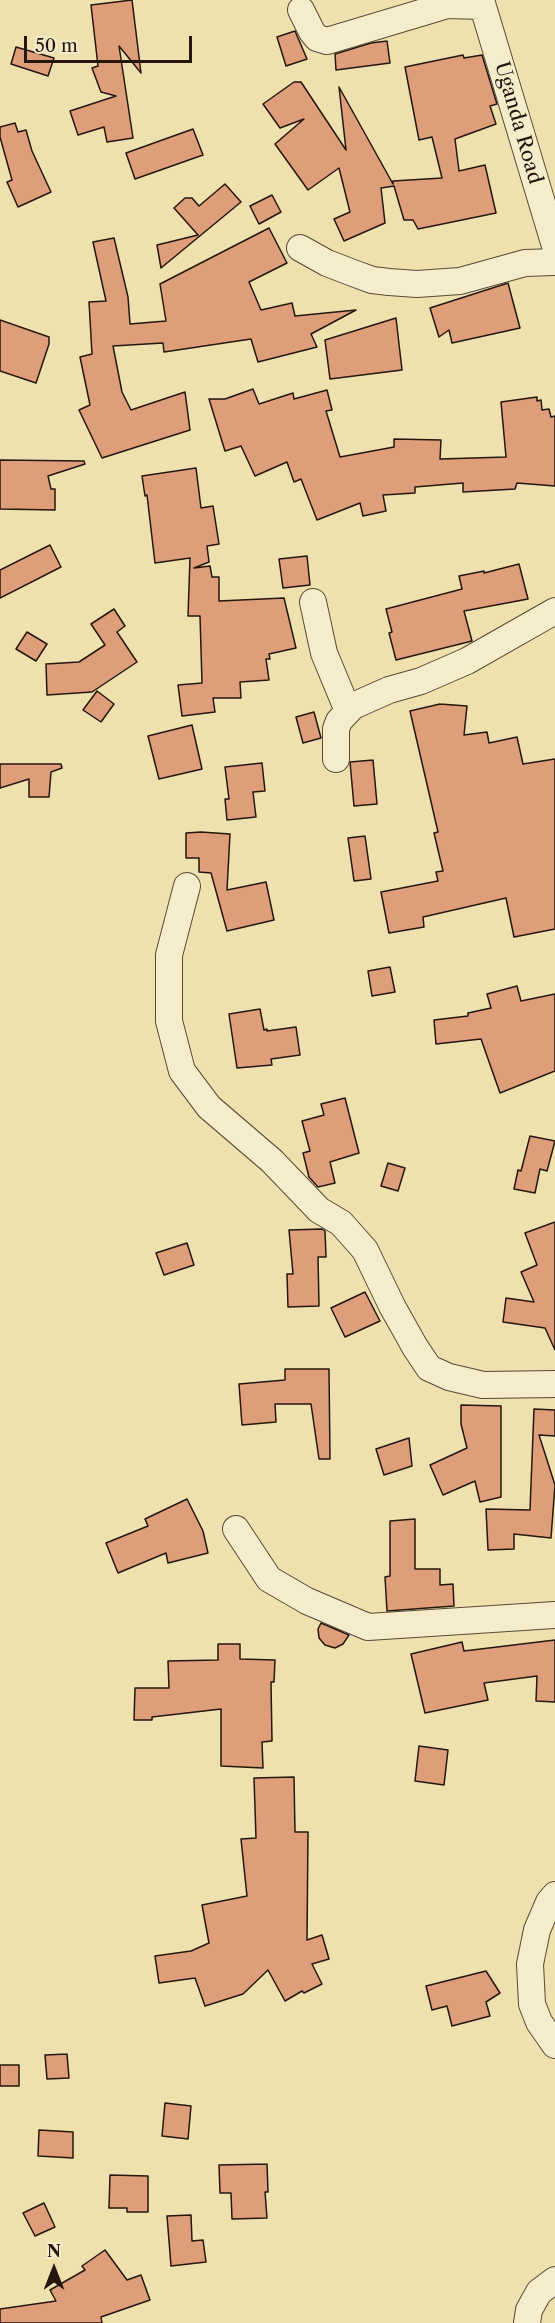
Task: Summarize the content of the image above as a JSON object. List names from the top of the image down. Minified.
{"streets":{"street":["Uganda Road"]},"scale_bar":"50 m","north":"top"}
